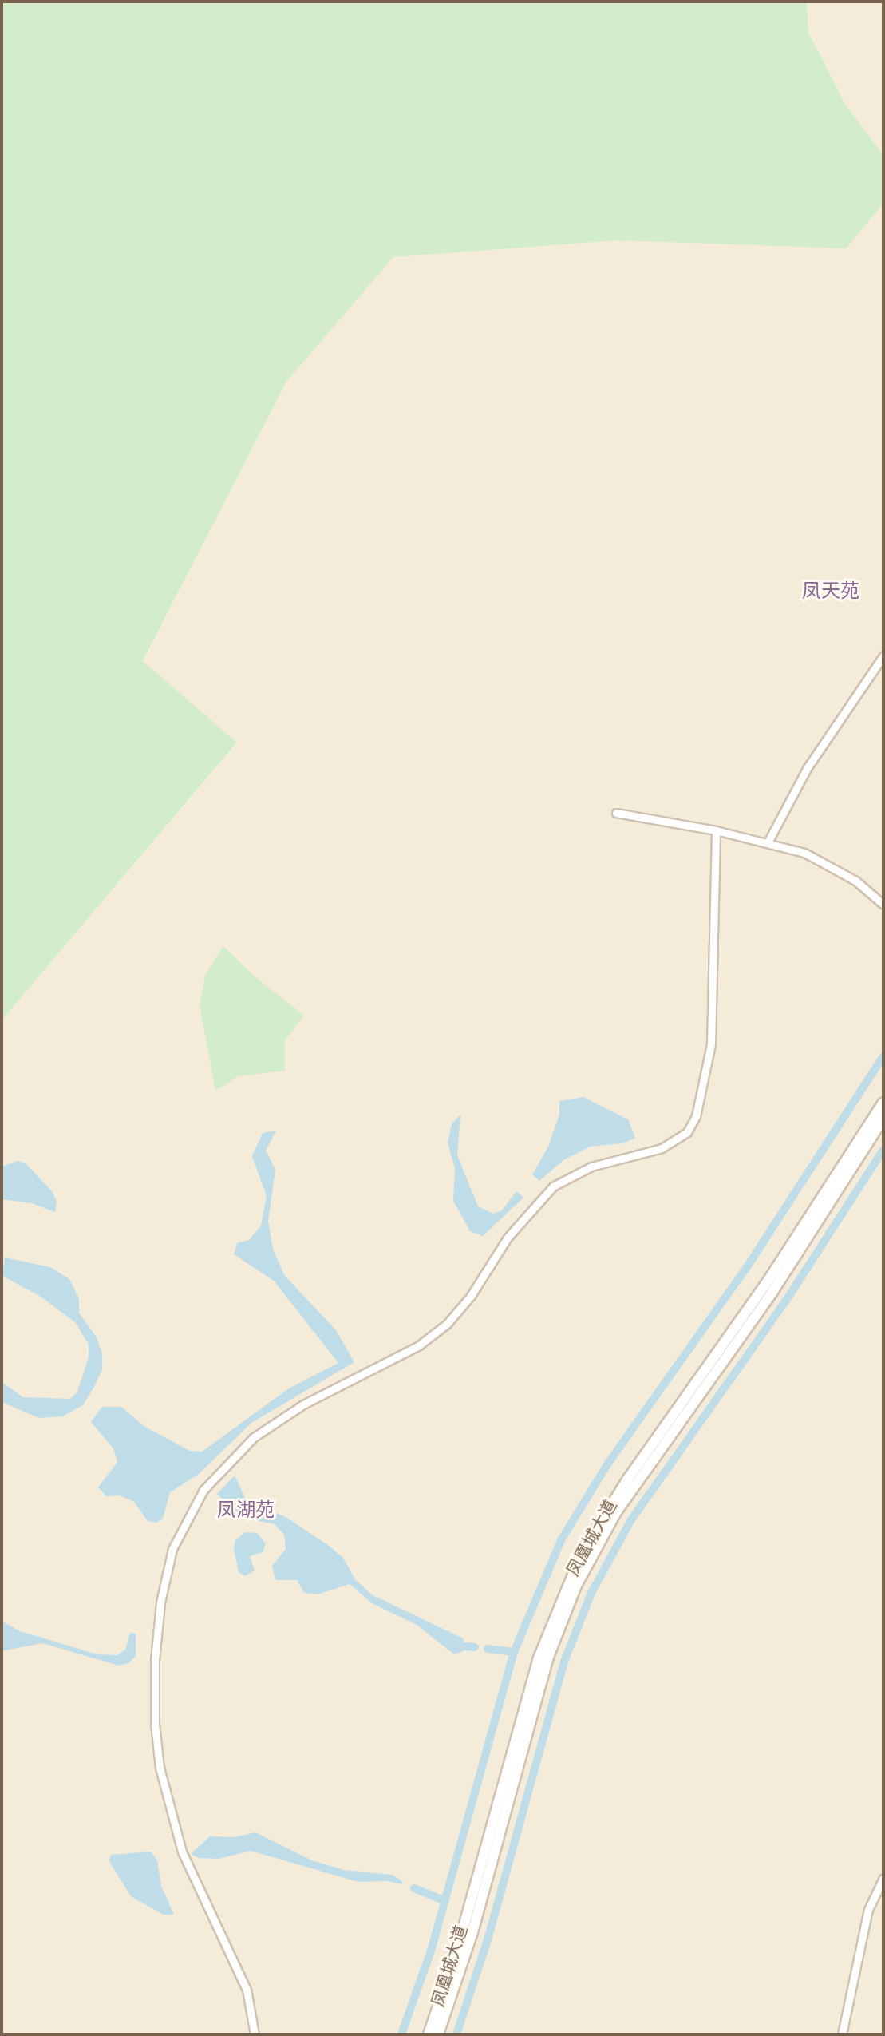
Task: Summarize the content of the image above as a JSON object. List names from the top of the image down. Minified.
{"streets":{"main road":["凤凰城大道"]},"districts":["凤天苑","凤湖苑"]}
